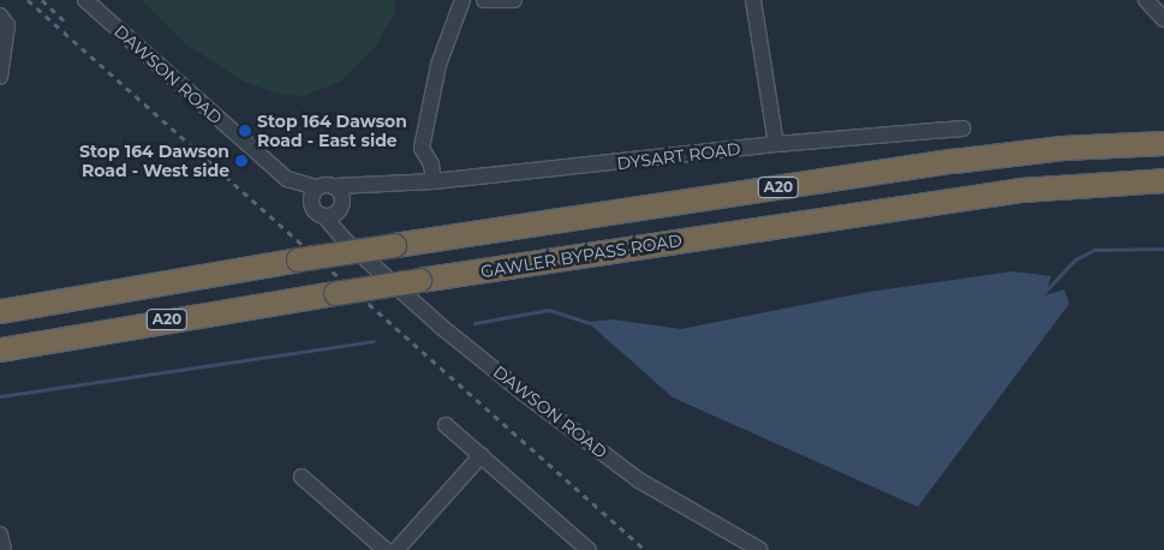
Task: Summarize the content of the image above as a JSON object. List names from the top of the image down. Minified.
{"streets":{"highway":["A20","GAWLER BYPASS ROAD"],"street":["DAWSON ROAD","DYSART ROAD"]},"crossings":[["DAWSON ROAD","DYSART ROAD"]],"places":["Stop 164 Dawson Road - East side","Stop 164 Dawson Road - West side"]}
